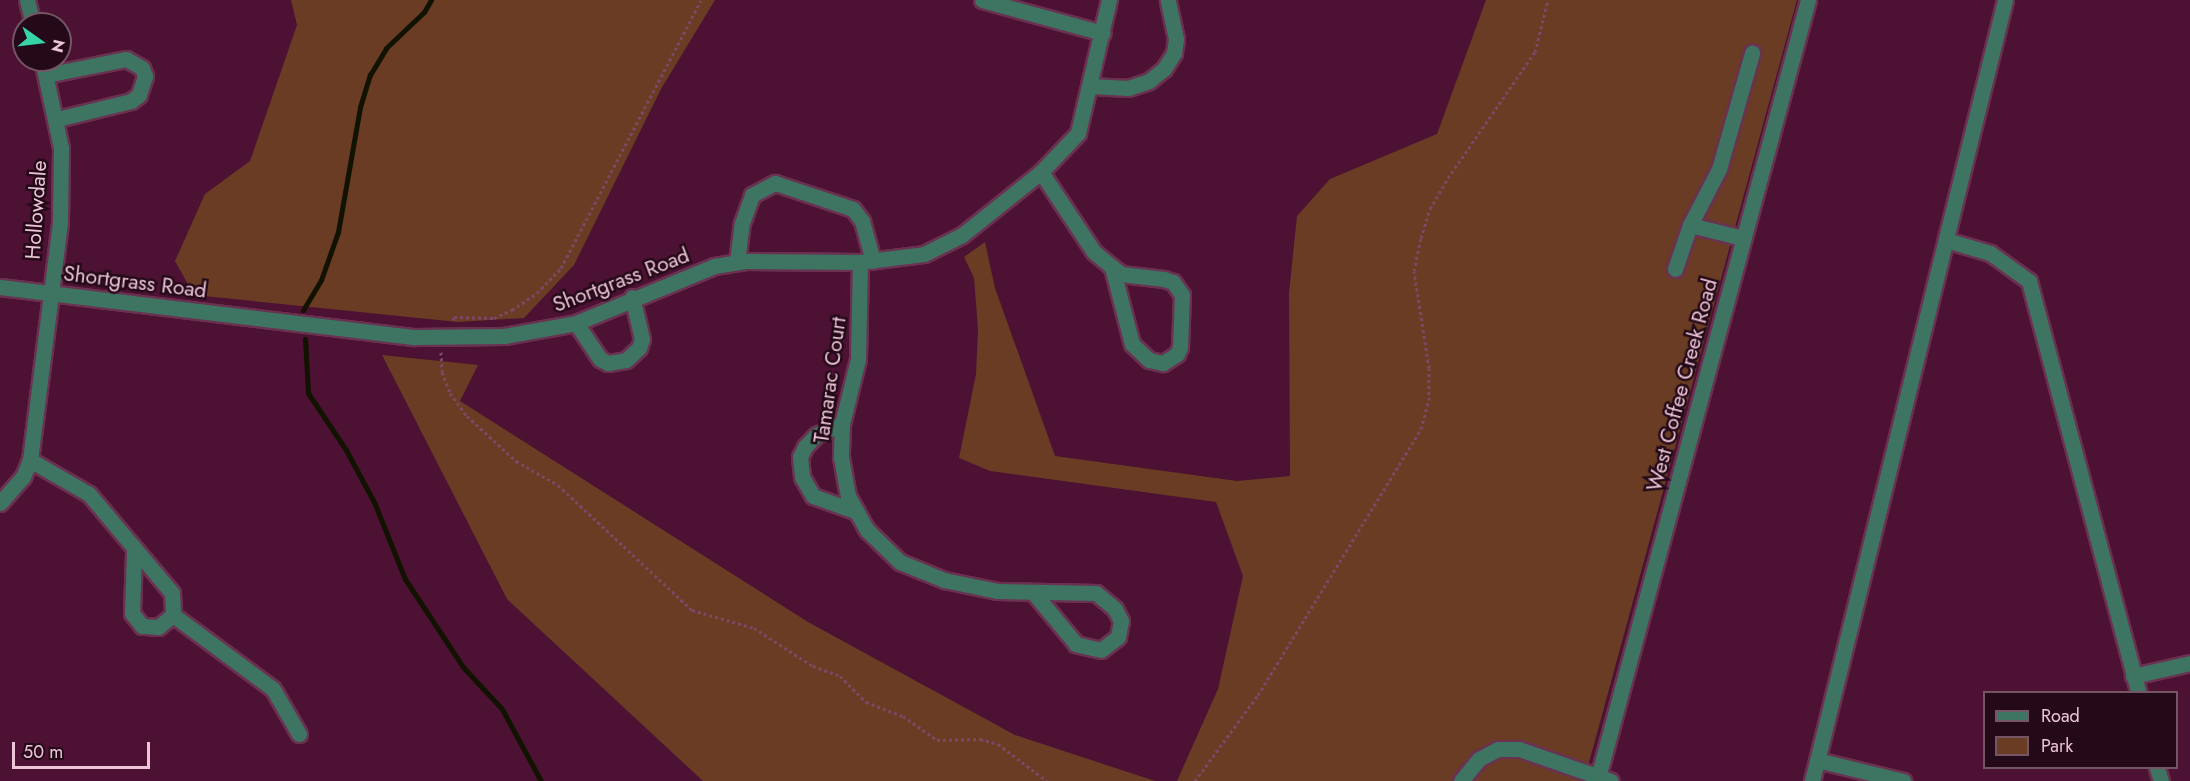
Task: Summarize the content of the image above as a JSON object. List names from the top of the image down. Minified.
{"streets":{"street":["Hollowdale","Shortgrass Road","Tamarac Court","West Coffee Creek Road"]},"crossings":[["Hollowdale","Shortgrass Road"],["Shortgrass Road","Tamarac Court"]],"legend":["Road","Park"],"scale_bar":"50 m","north":"right"}
